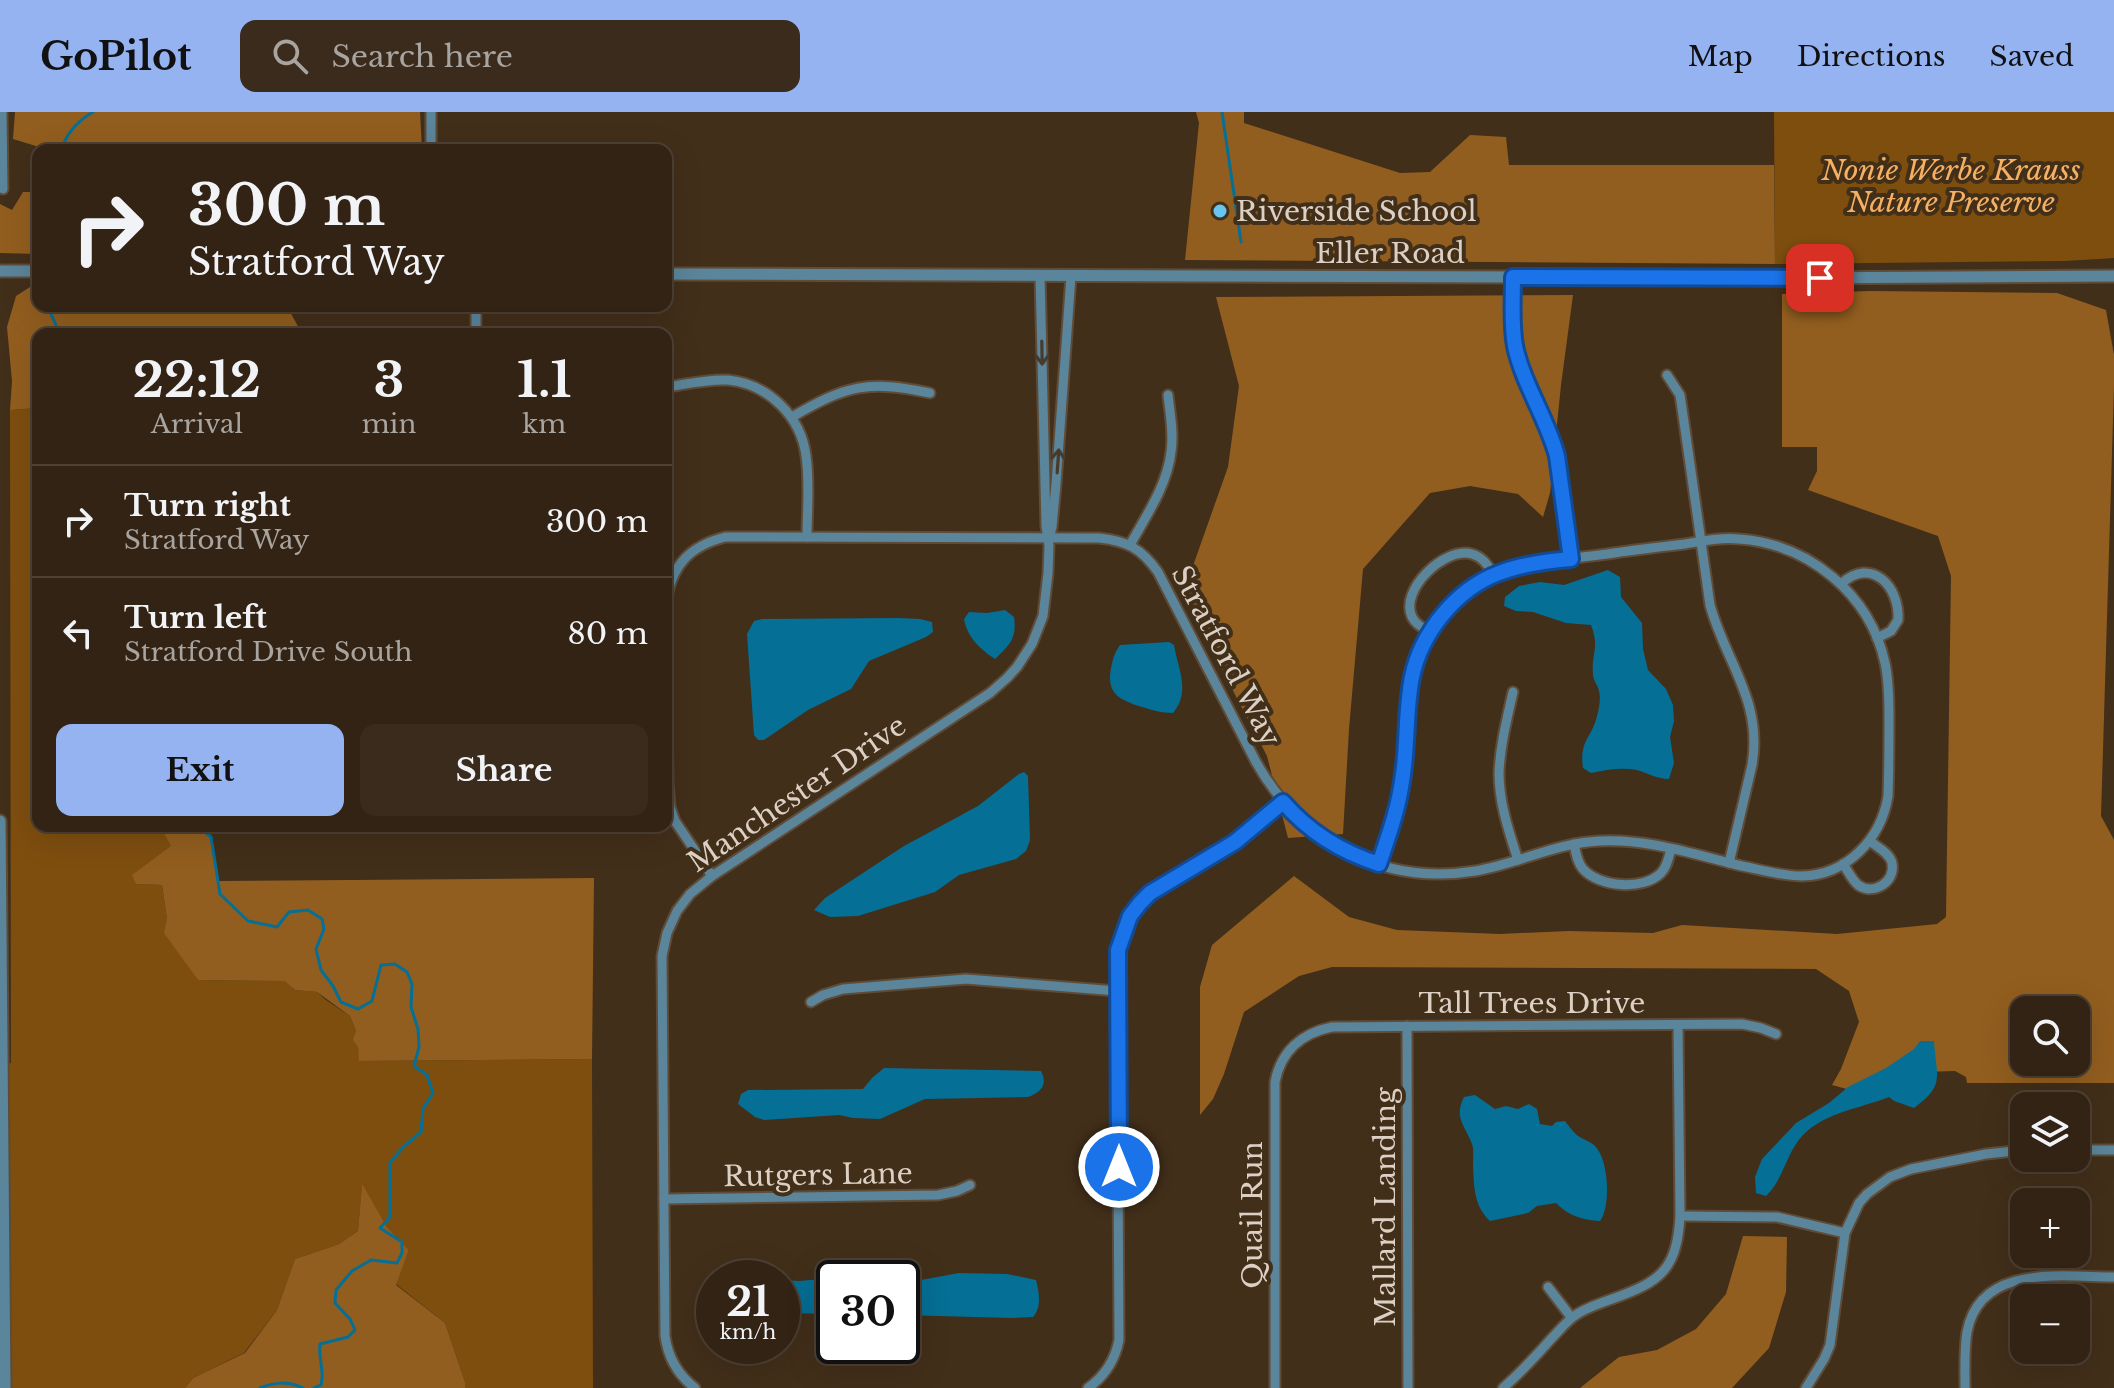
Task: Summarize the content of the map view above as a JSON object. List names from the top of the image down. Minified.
{"streets":{"street":["Eller Road","Stratford Way","Manchester Drive","Tall Trees Drive","Rutgers Lane","Mallard Landing","Quail Run"]},"crossings":[["Eller Road","Manchester Drive"],["Manchester Drive","Rutgers Lane"],["Tall Trees Drive","Mallard Landing"],["Tall Trees Drive","Quail Run"]],"parks":["Nonie Werbe Krauss Nature Preserve"],"places":["Riverside School"],"page":{"header":"GoPilot","search":"Search here","nav":["Map","Directions","Saved"],"turn":["300 m","Stratford Way"],"eta":["22:12","Arrival","3","min","1.1","km"],"list":[{"name":"Turn right","note":"Stratford Way","value":"300 m"},{"name":"Turn left","note":"Stratford Drive South","value":"80 m"}],"buttons":["Exit","Share"],"map_buttons":["+","−"],"speed":"21 km/h","limit":"30"}}
